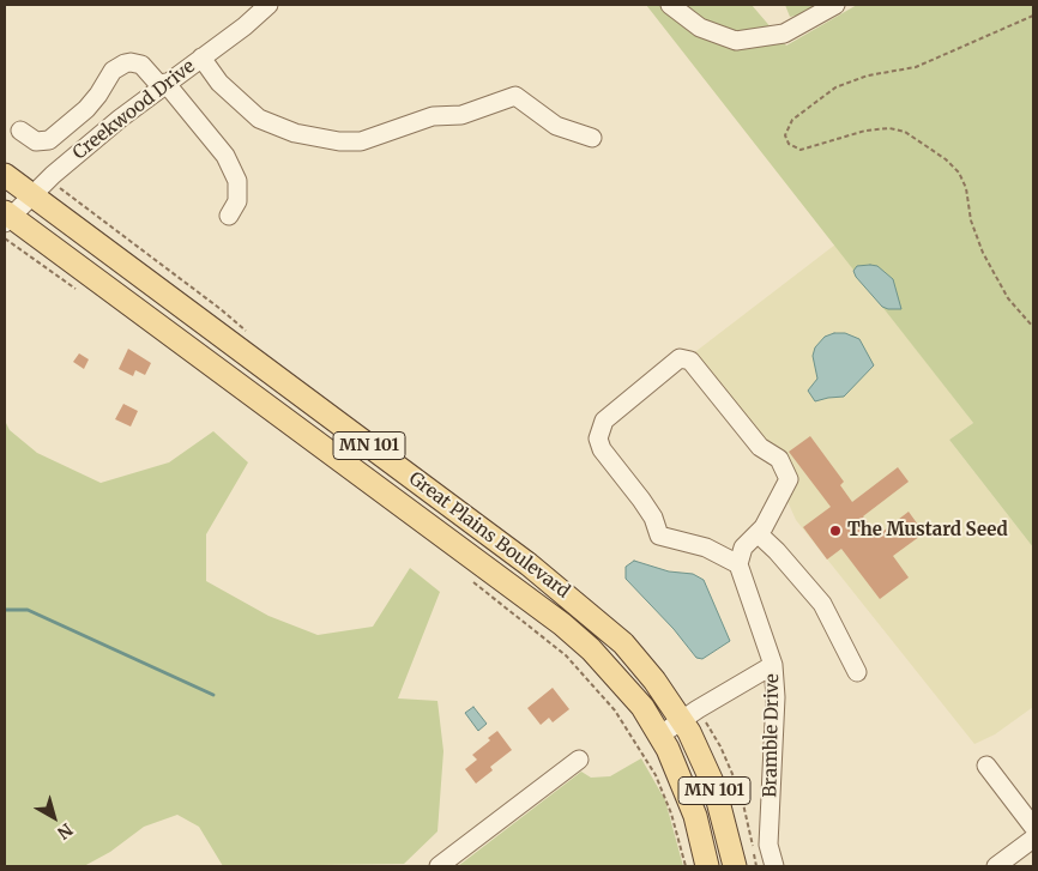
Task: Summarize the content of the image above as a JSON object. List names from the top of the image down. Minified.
{"streets":{"main road":["MN 101","Great Plains Boulevard"],"street":["Creekwood Drive","Bramble Drive"]},"crossings":[["Creekwood Drive","Great Plains Boulevard"],["Great Plains Boulevard","Bramble Drive"]],"places":["The Mustard Seed"],"north":"bottom right"}
